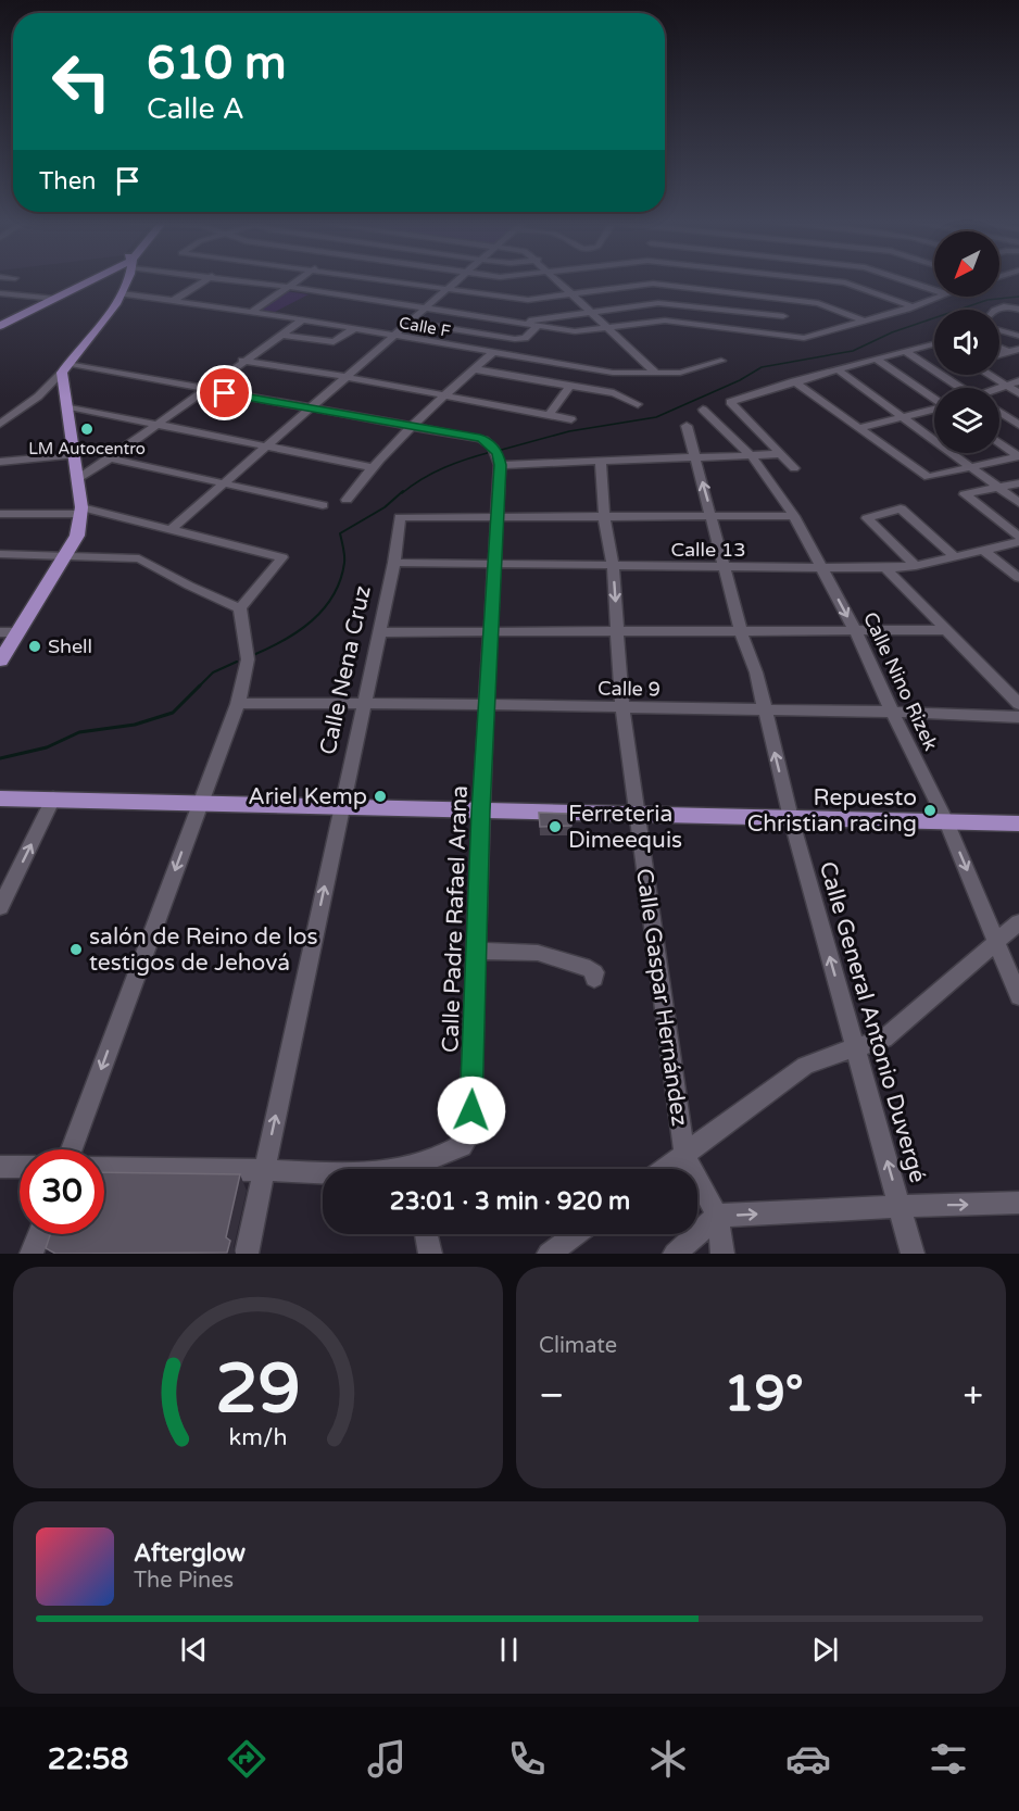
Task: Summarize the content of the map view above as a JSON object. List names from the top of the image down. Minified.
{"streets":{"street":["Calle F","Calle 13","Calle Nena Cruz","Calle Nino Rizek","Calle 9","Calle Padre Rafael Arana","Calle Gaspar Hernández","Calle General Antonio Duvergé"]},"crossings":[["Calle 13","Calle Nena Cruz"],["Calle 13","Calle Nino Rizek"],["Calle 13","Calle Padre Rafael Arana"],["Calle 13","Calle Gaspar Hernández"],["Calle 13","Calle General Antonio Duvergé"],["Calle Nena Cruz","Calle 9"],["Calle Nena Cruz","Calle Padre Rafael Arana"],["Calle Nino Rizek","Calle 9"],["Calle 9","Calle Padre Rafael Arana"],["Calle 9","Calle Gaspar Hernández"],["Calle 9","Calle General Antonio Duvergé"]],"one_way":["Calle Nena Cruz","Calle General Antonio Duvergé"],"places":["LM Autocentro","Shell","Ariel Kemp","Repuesto Christian racing","Ferreteria Dimeequis","salón de Reino de los testigos de Jehová"],"north":"bottom left","page":{"turn":["610 m","Calle A"],"then":"Then","limit":"30","trip":"23:01 · 3 min · 920 m","tile":"Climate","heat":["−","19°","+"],"song":["Afterglow","The Pines"],"tabs":"22:58","gauge":["29","km/h"]}}
